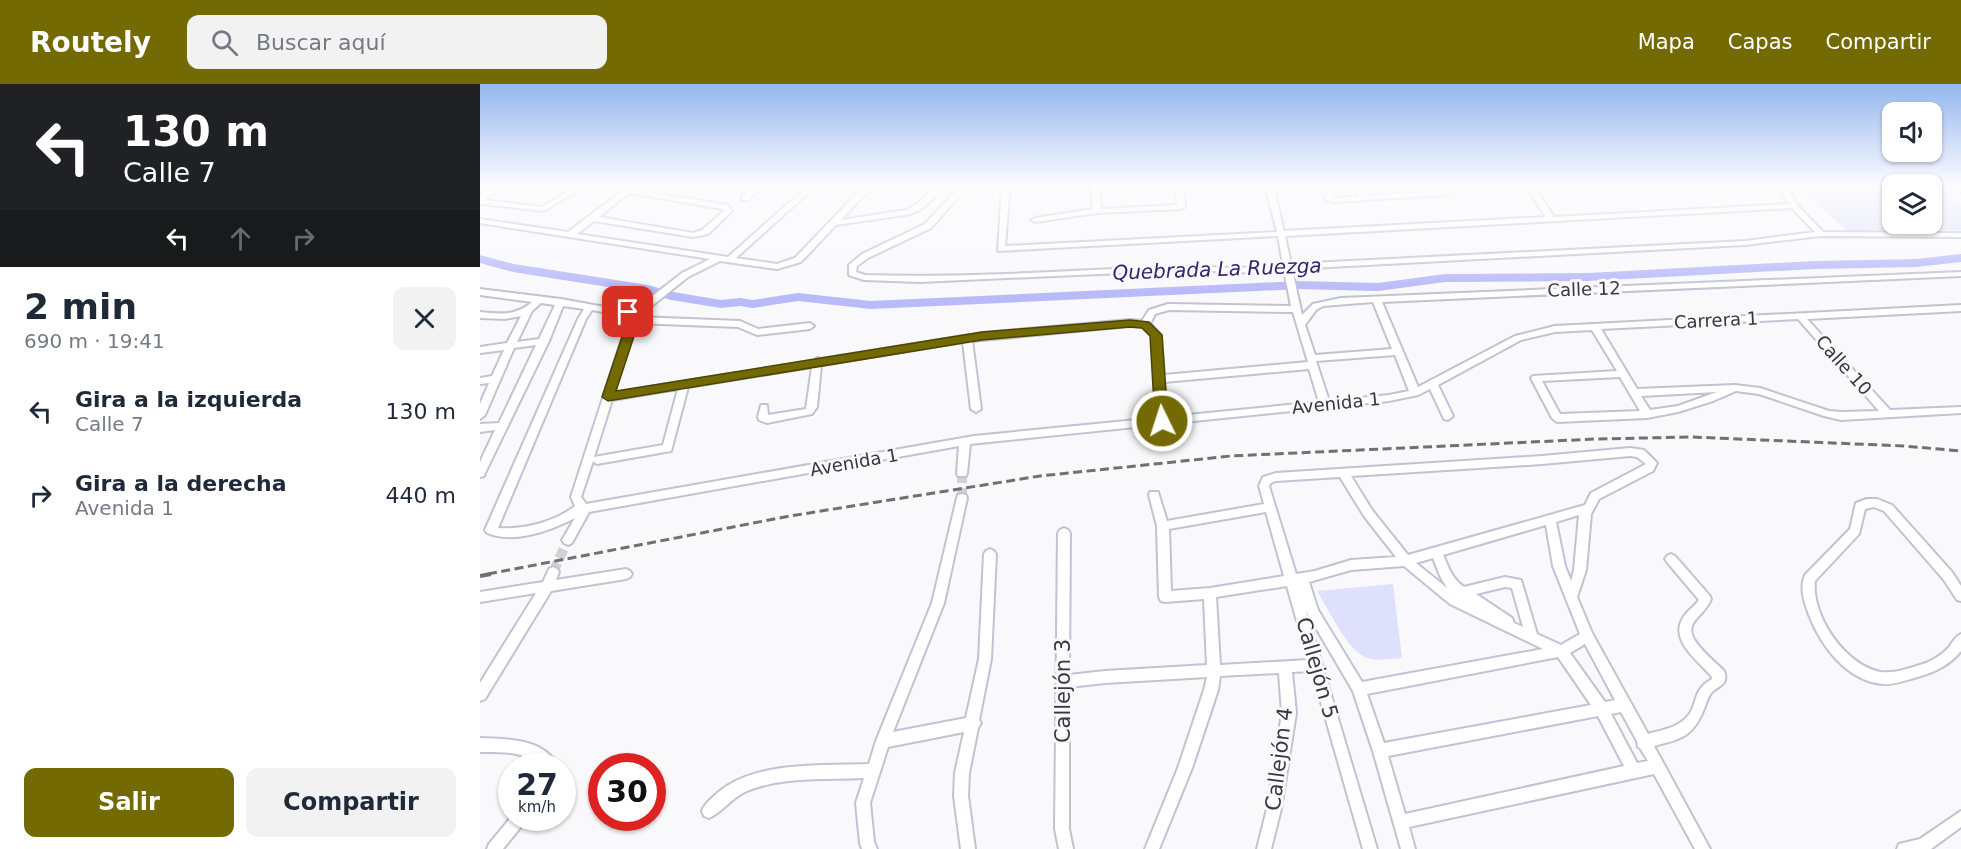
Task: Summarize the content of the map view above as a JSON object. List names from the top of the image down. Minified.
{"streets":{"street":["Calle 12","Carrera 1","Calle 10","Avenida 1","Callejón 5","Callejón 3","Callejón 4"]},"crossings":[["Carrera 1","Calle 10"],["Carrera 1","Avenida 1"]],"water":["Quebrada La Ruezga"],"page":{"header":"Routely","search":"Buscar aquí","nav":["Mapa","Capas","Compartir"],"turn":["130 m","Calle 7"],"heading":["2 min","690 m · 19:41"],"list":[{"name":"Gira a la izquierda","note":"Calle 7","value":"130 m"},{"name":"Gira a la derecha","note":"Avenida 1","value":"440 m"}],"speed":"27 km/h","limit":"30","buttons":["Salir","Compartir"]}}
